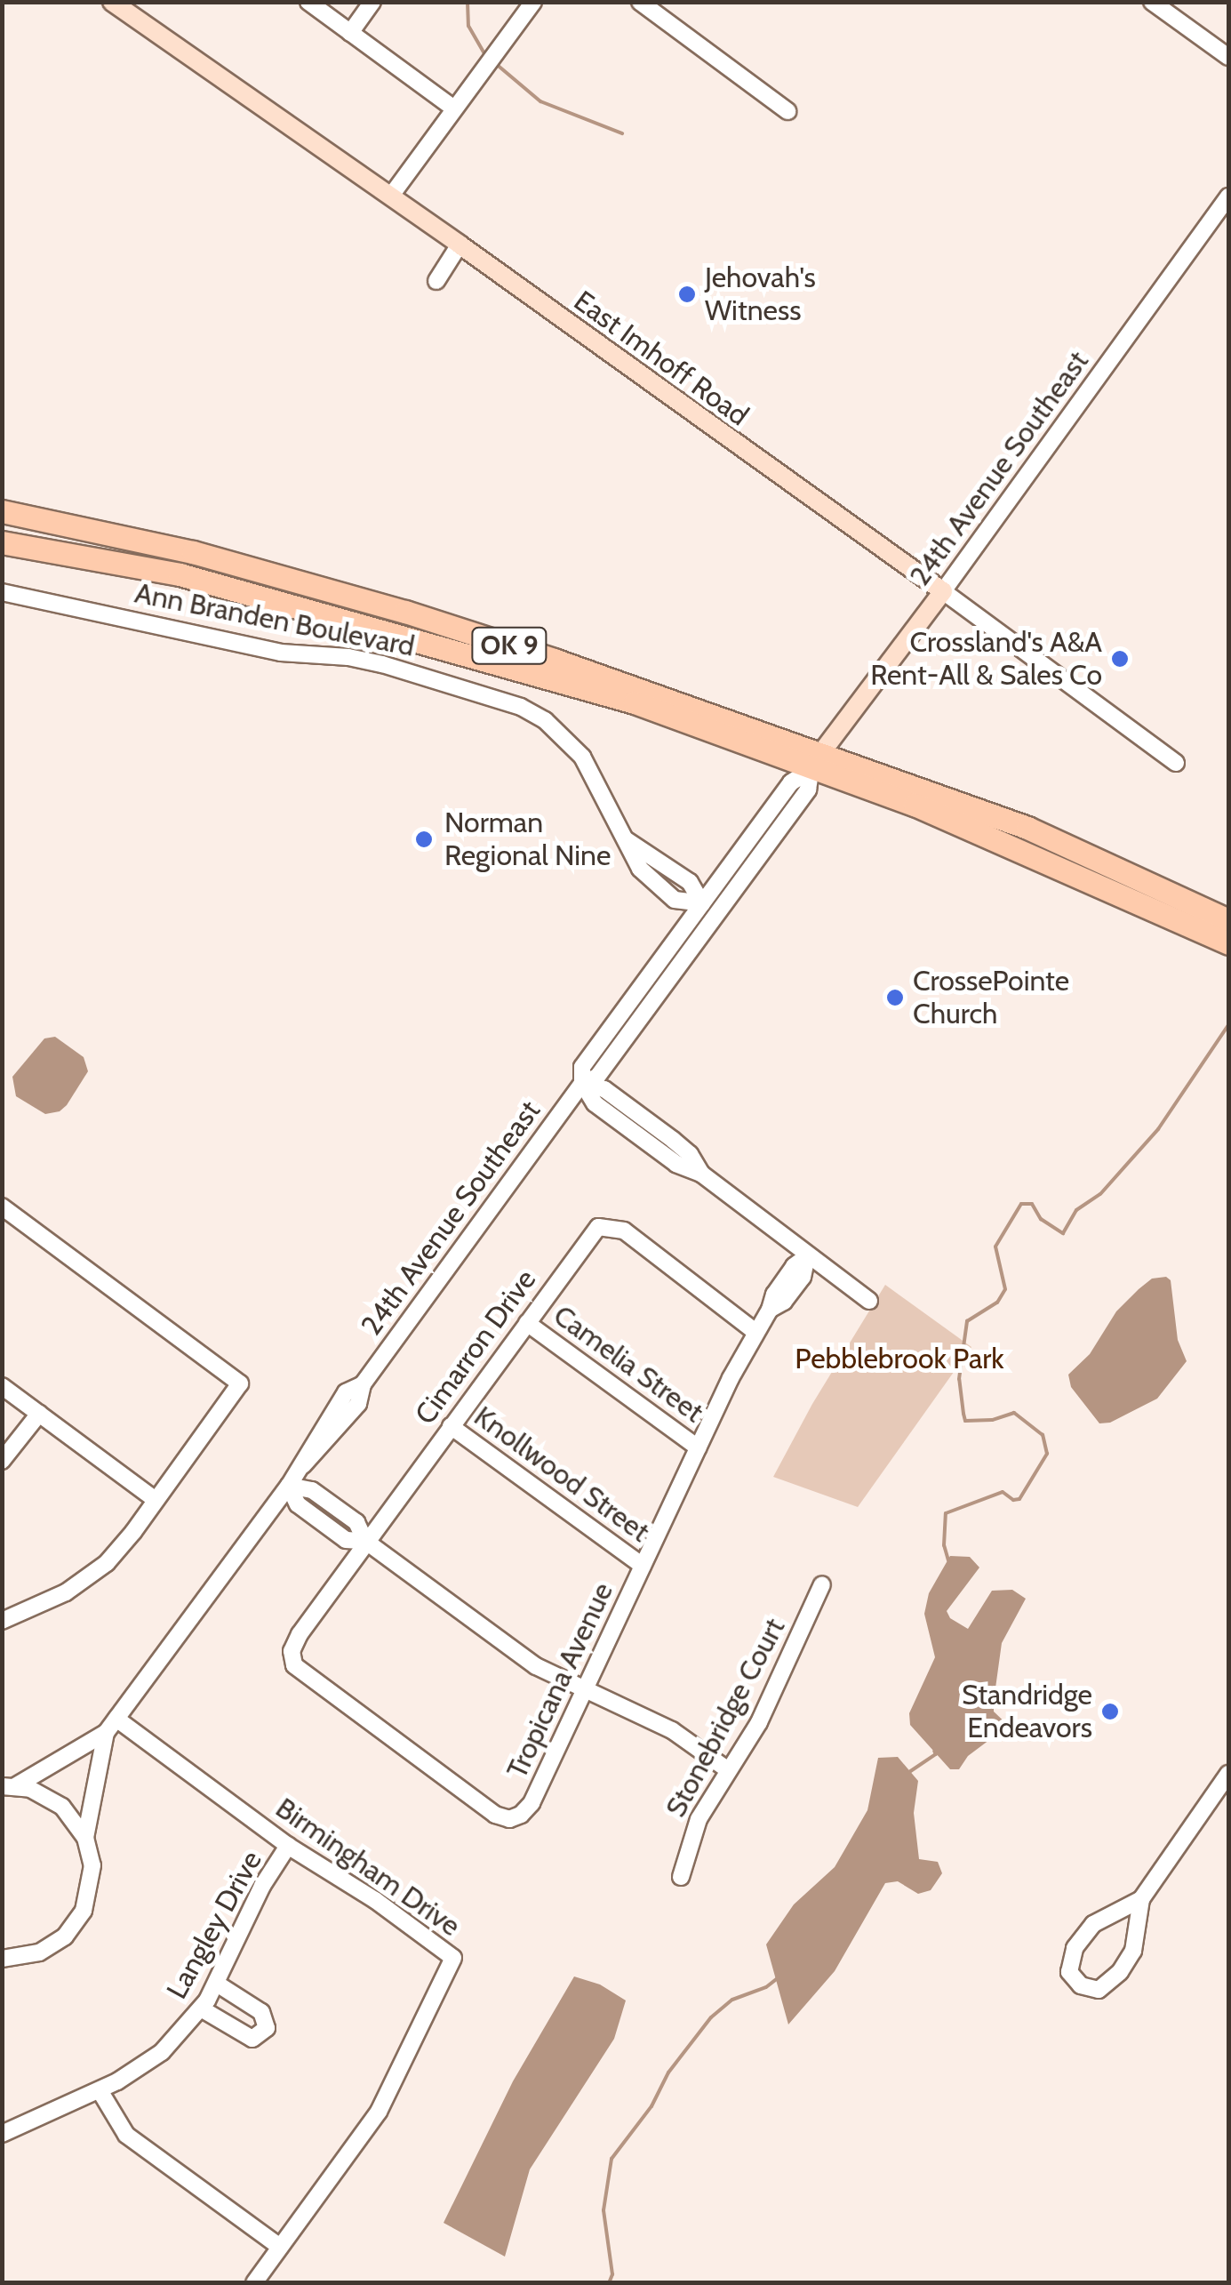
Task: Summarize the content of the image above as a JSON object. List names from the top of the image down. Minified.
{"streets":{"highway":["OK 9"],"main road":["East Imhoff Road","24th Avenue Southeast"],"street":["Ann Branden Boulevard","Cimarron Drive","Camelia Street","Knollwood Street","Tropicana Avenue","Stonebridge Court","Birmingham Drive","Langley Drive"]},"crossings":[["East Imhoff Road","24th Avenue Southeast"],["24th Avenue Southeast","Ann Branden Boulevard"],["24th Avenue Southeast","OK 9"],["24th Avenue Southeast","Birmingham Drive"],["Cimarron Drive","Camelia Street"],["Cimarron Drive","Knollwood Street"],["Cimarron Drive","Tropicana Avenue"],["Camelia Street","Tropicana Avenue"],["Knollwood Street","Tropicana Avenue"],["Birmingham Drive","Langley Drive"]],"parks":["Pebblebrook Park"],"places":["Jehovah's Witness","Crossland's A&A Rent-All & Sales Co","Norman Regional Nine","CrossePointe Church","Standridge Endeavors"]}
